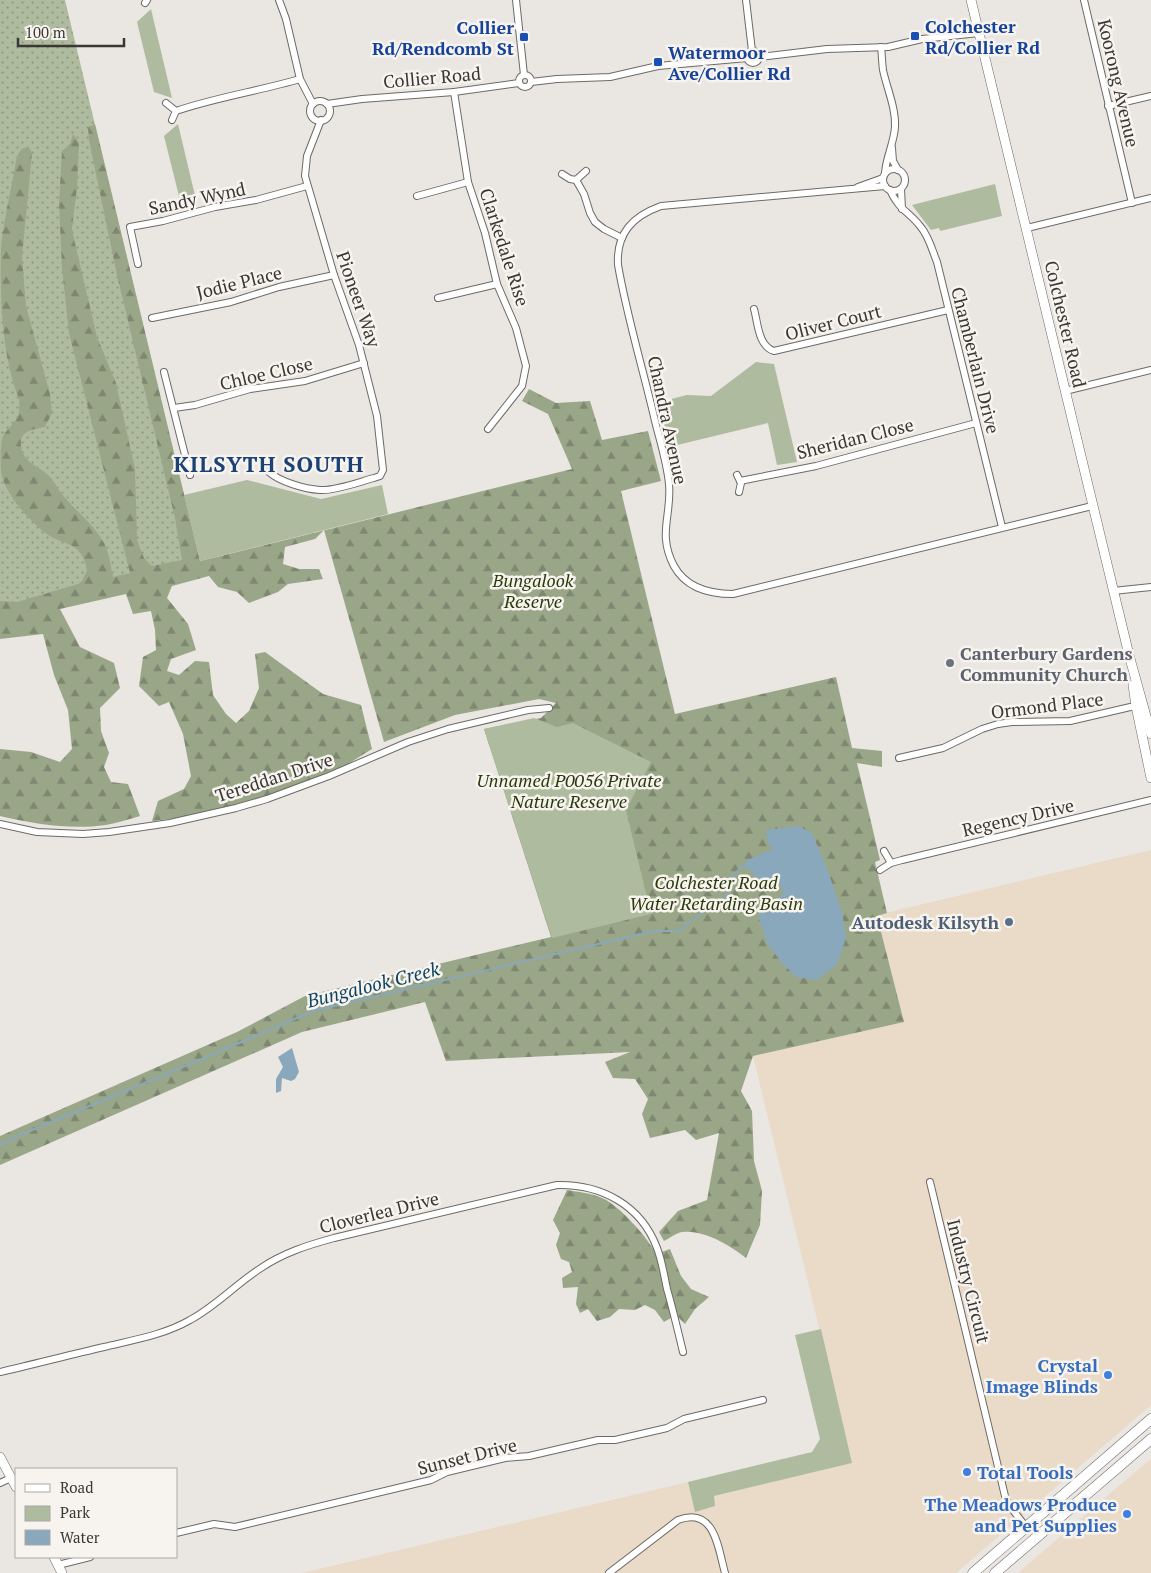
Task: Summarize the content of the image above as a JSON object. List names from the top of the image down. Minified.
{"streets":{"main road":["Colchester Road"],"street":["Collier Road","Koorong Avenue","Sandy Wynd","Clarkedale Rise","Jodie Place","Pioneer Way","Oliver Court","Chamberlain Drive","Chloe Close","Chandra Avenue","Sheridan Close","Ormond Place","Tereddan Drive","Regency Drive","Cloverlea Drive","Industry Circuit","Sunset Drive"]},"crossings":[["Collier Road","Clarkedale Rise"],["Collier Road","Pioneer Way"],["Sandy Wynd","Pioneer Way"],["Jodie Place","Pioneer Way"],["Pioneer Way","Chloe Close"],["Oliver Court","Chamberlain Drive"],["Colchester Road","Chandra Avenue"],["Colchester Road","Ormond Place"],["Chamberlain Drive","Chandra Avenue"],["Chamberlain Drive","Sheridan Close"]],"districts":["KILSYTH SOUTH"],"water":["Bungalook Creek"],"parks":["Bungalook Reserve","Unnamed P0056 Private Nature Reserve","Colchester Road Water Retarding Basin"],"places":{"transit":["Colchester Rd/Collier Rd","Collier Rd/Rendcomb St","Watermoor Ave/Collier Rd"],"other":["Canterbury Gardens Community Church","Autodesk Kilsyth","Crystal Image Blinds","Total Tools","The Meadows Produce and Pet Supplies"]},"legend":["Road","Park","Water"],"scale_bar":"100 m"}
